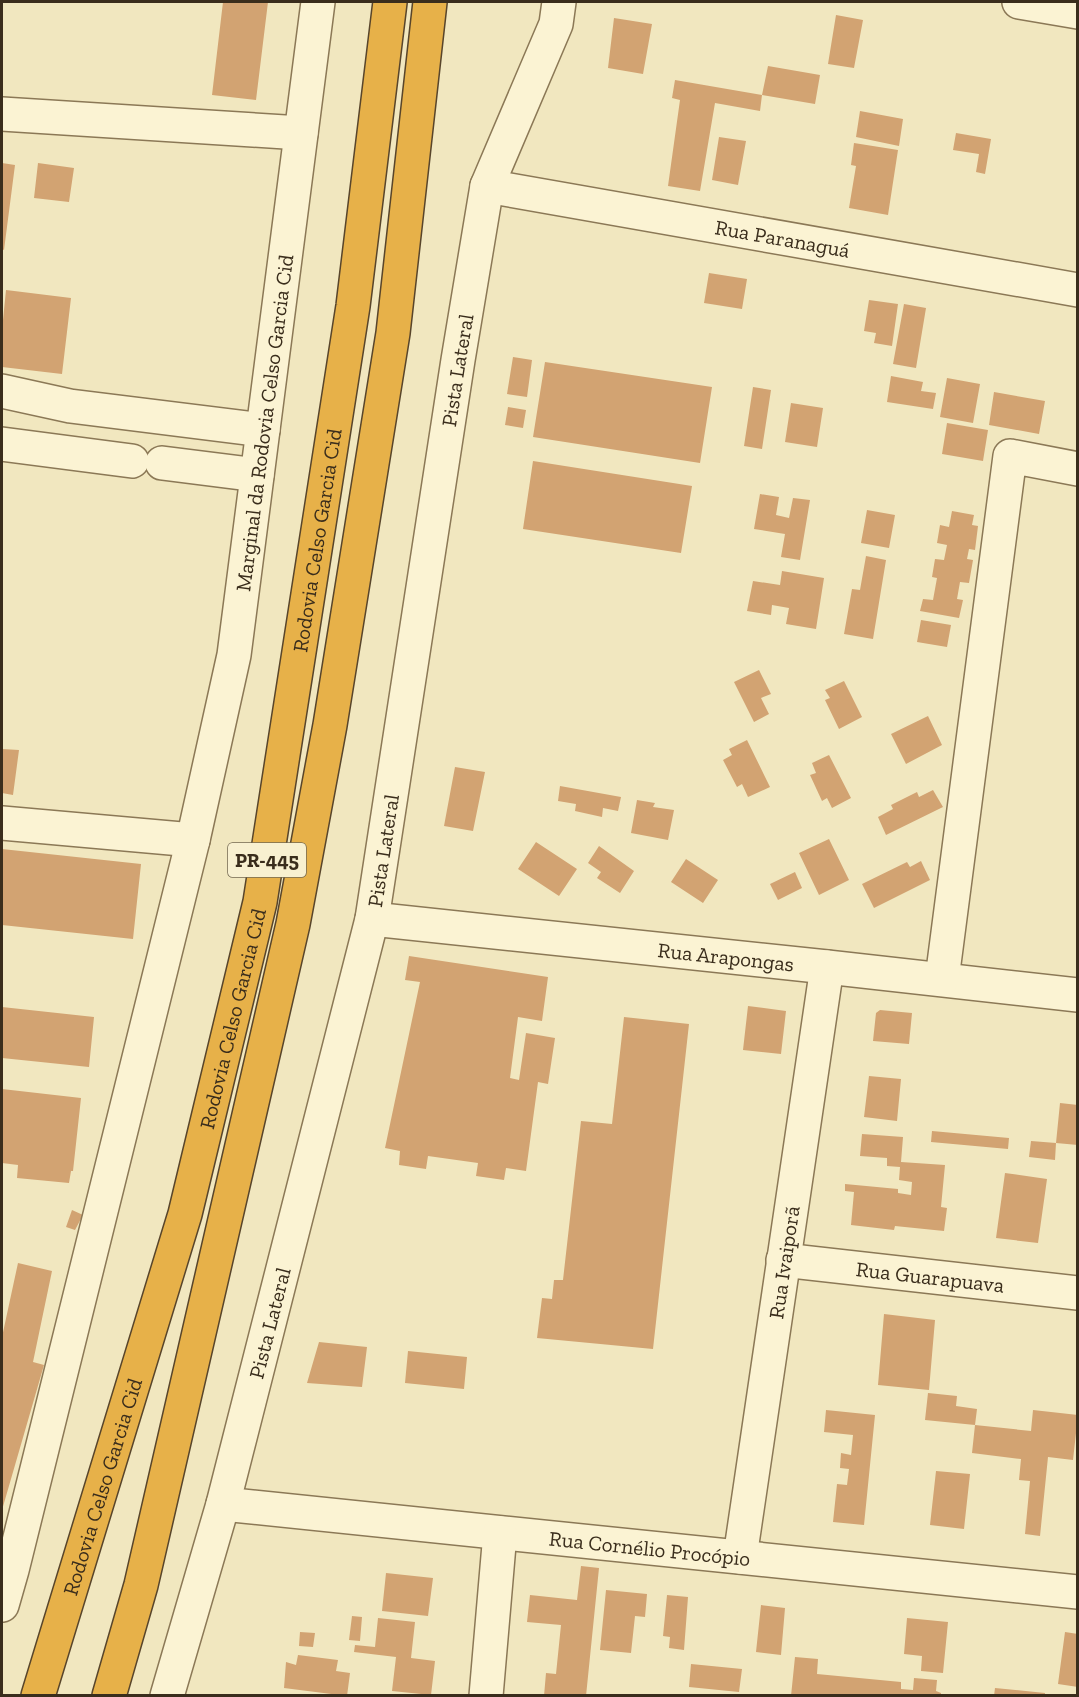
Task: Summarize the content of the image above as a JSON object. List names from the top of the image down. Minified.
{"streets":{"highway":["Rodovia Celso Garcia Cid","PR-445"],"street":["Rua Paranaguá","Pista Lateral","Marginal da Rodovia Celso Garcia Cid","Rua Arapongas","Rua Ivaiporã","Rua Guarapuava","Rua Cornélio Procópio"]},"crossings":[["Rua Paranaguá","Pista Lateral"],["Pista Lateral","Rua Arapongas"],["Pista Lateral","Rua Cornélio Procópio"],["Rua Arapongas","Rua Ivaiporã"],["Rua Ivaiporã","Rua Guarapuava"],["Rua Ivaiporã","Rua Cornélio Procópio"]]}
